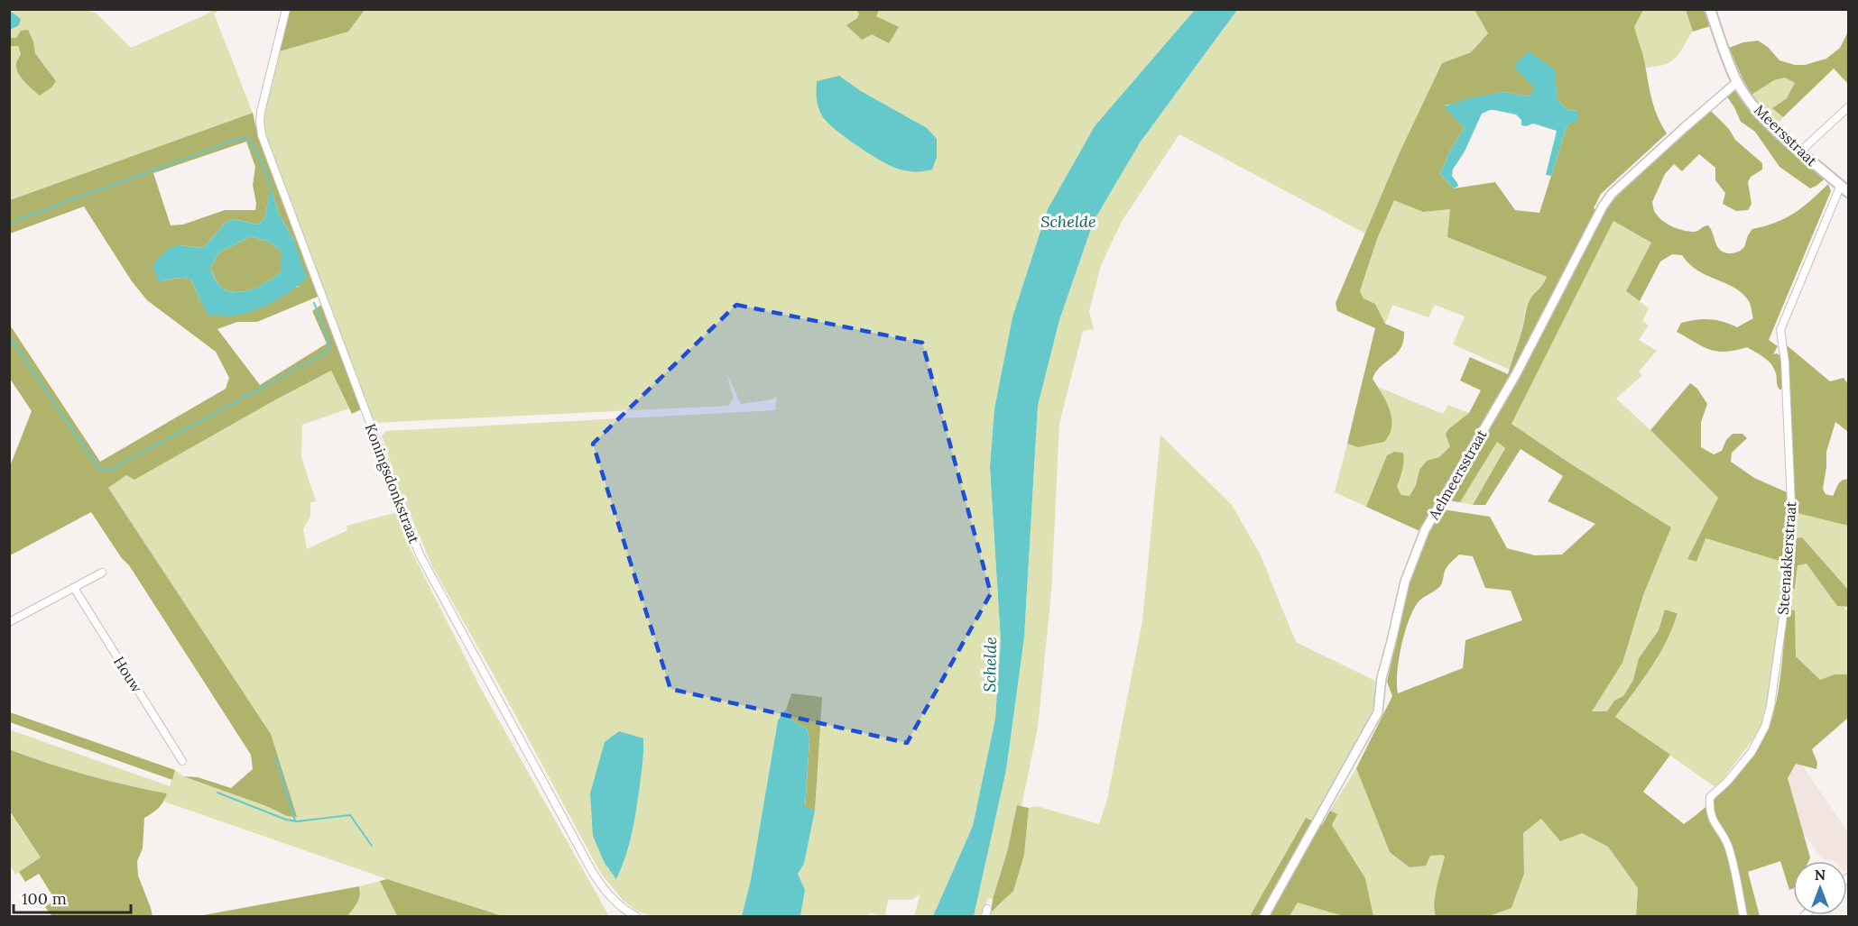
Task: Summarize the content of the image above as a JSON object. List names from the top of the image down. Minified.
{"streets":{"main road":["Meersstraat"],"street":["Aelmeersstraat","Koningsdonkstraat","Steenakkerstraat","Houw"]},"crossings":[["Meersstraat","Aelmeersstraat"],["Meersstraat","Steenakkerstraat"]],"water":["Schelde"],"scale_bar":"100 m","north":"top"}
